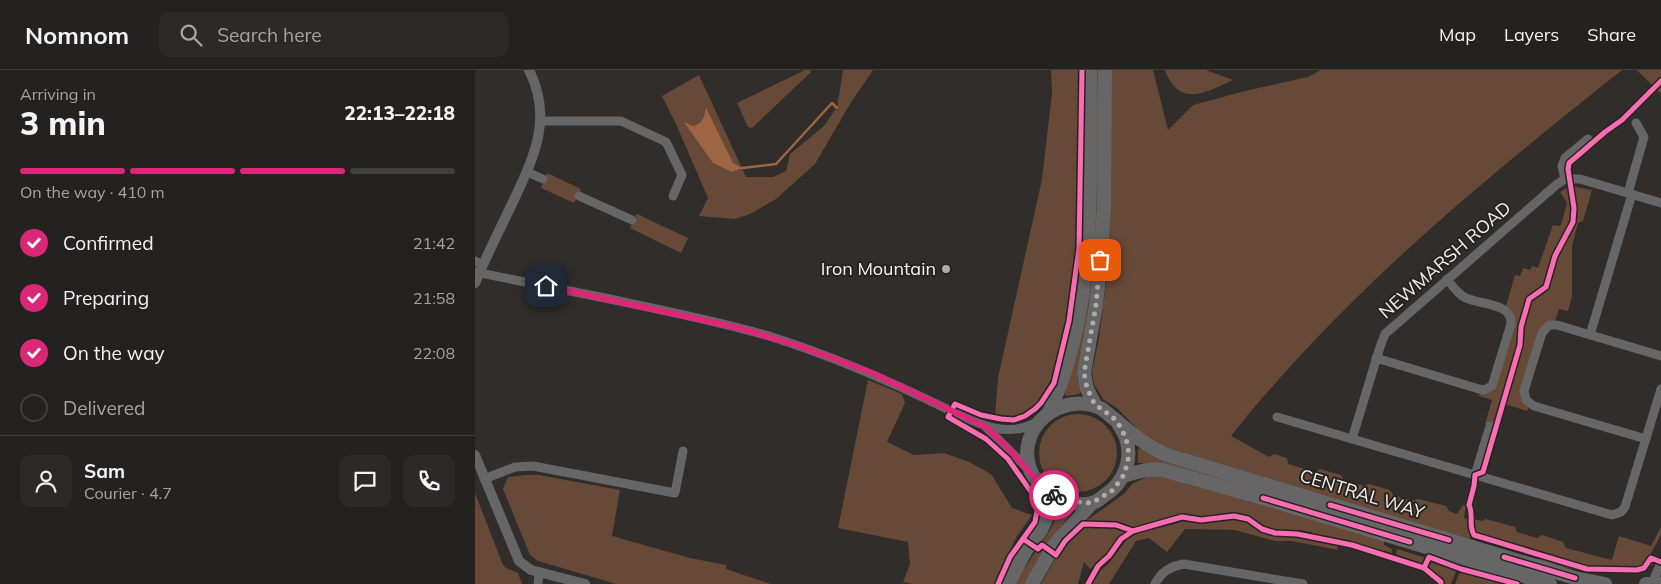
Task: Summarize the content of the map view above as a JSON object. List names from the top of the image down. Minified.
{"streets":{"main road":["CENTRAL WAY"],"street":["NEWMARSH ROAD"]},"places":["Iron Mountain"],"page":{"header":"Nomnom","search":"Search here","nav":["Map","Layers","Share"],"heading":["3 min","Arriving in","22:13–22:18"],"panel":["Sam","Courier · 4.7"],"bar":"On the way · 410 m","list":[["Confirmed","21:42"],["Preparing","21:58"],["On the way","22:08"],"Delivered"]}}
